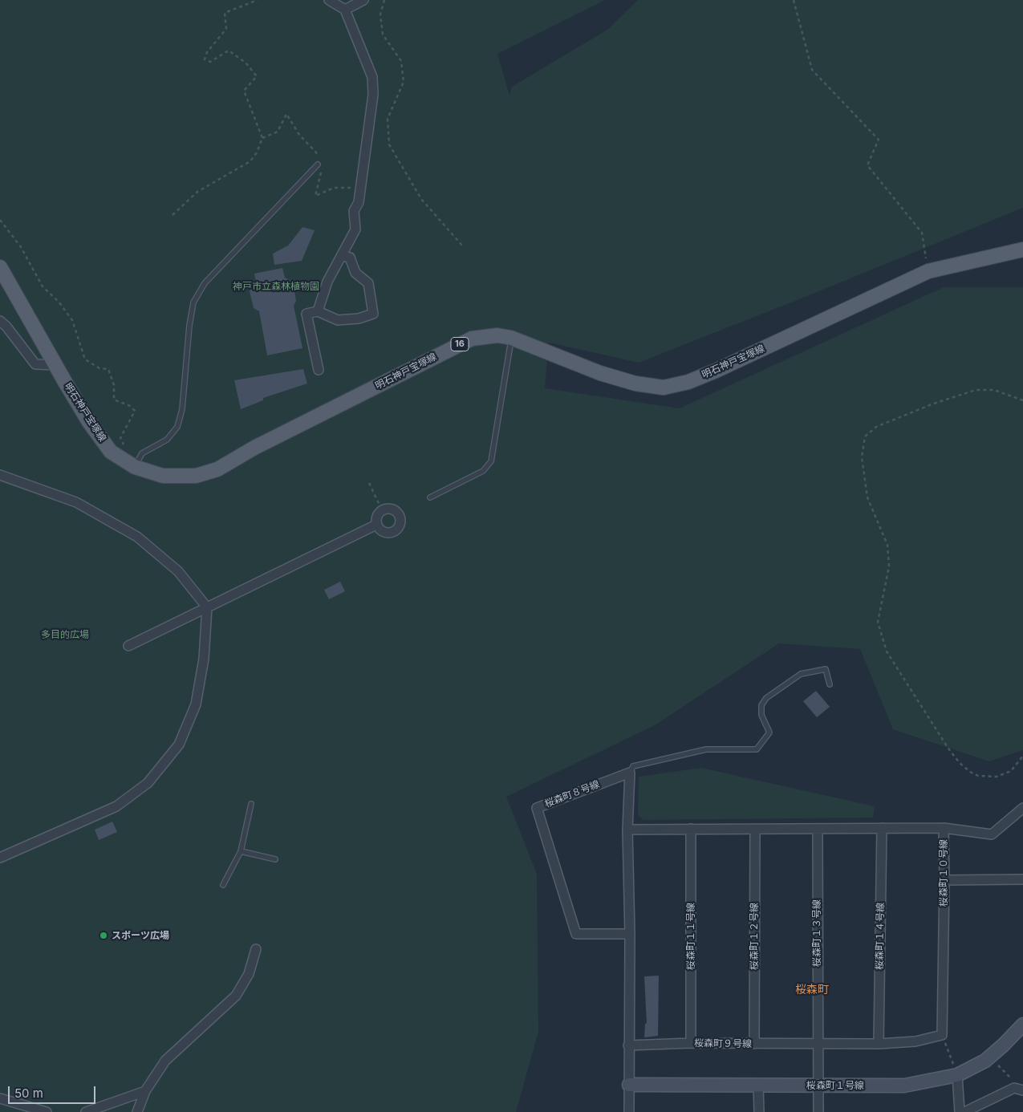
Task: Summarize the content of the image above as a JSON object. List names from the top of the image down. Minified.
{"streets":{"main road":["16","明石神戸宝塚線"],"street":["桜森町８号線","桜森町１０号線","桜森町１３号線","桜森町１１号線","桜森町１２号線","桜森町１４号線","桜森町９号線","桜森町１号線"]},"crossings":[["桜森町１０号線","桜森町１３号線"],["桜森町１０号線","桜森町１１号線"],["桜森町１０号線","桜森町１２号線"],["桜森町１０号線","桜森町１４号線"],["桜森町１３号線","桜森町９号線"],["桜森町１３号線","桜森町１号線"],["桜森町１１号線","桜森町９号線"],["桜森町１２号線","桜森町９号線"]],"districts":["桜森町"],"parks":["神戸市立森林植物園","多目的広場"],"places":["スポーツ広場"],"scale_bar":"50 m"}
